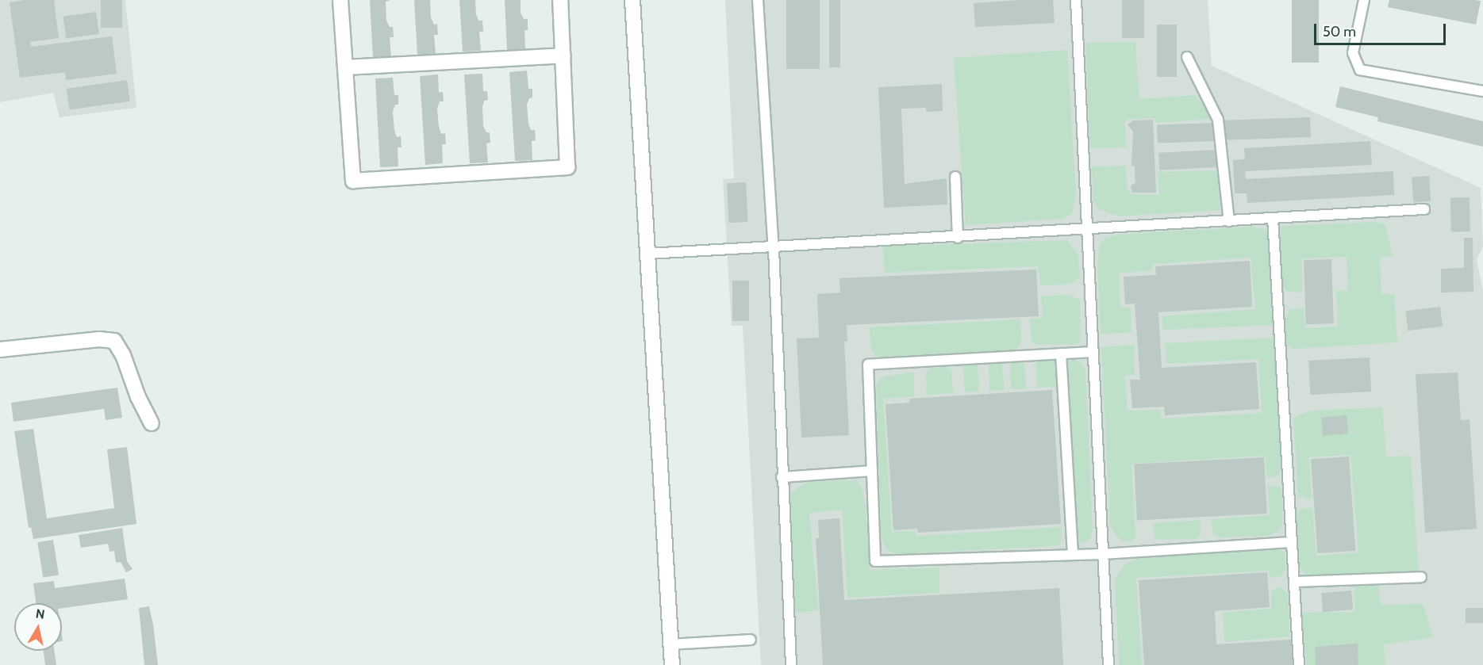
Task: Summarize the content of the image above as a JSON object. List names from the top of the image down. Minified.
{"scale_bar":"50 m","north":"top"}
